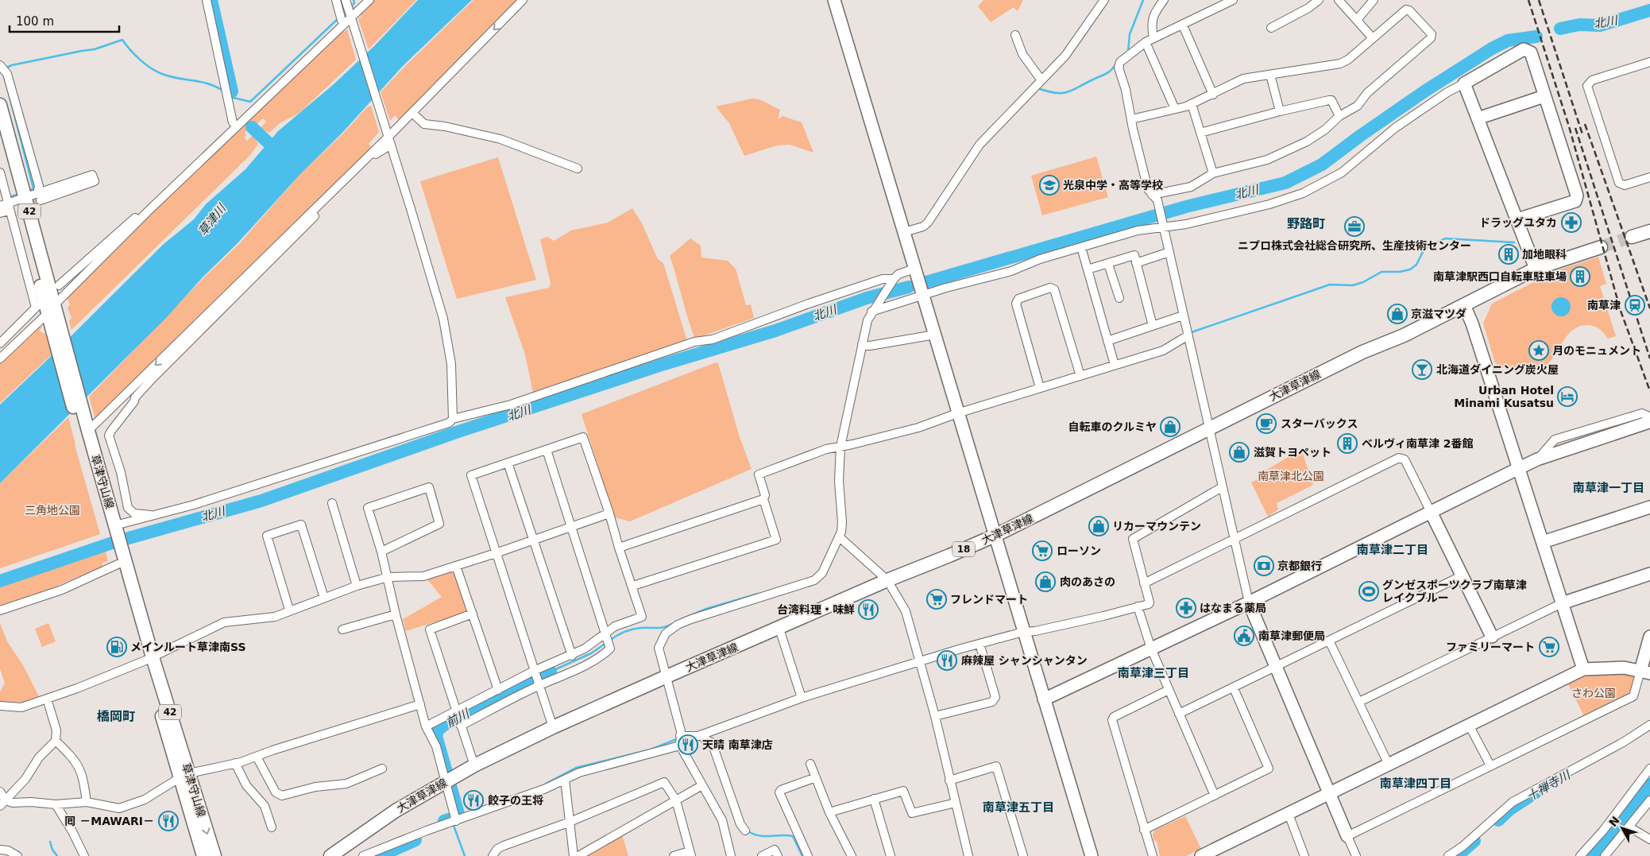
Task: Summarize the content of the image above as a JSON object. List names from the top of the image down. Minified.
{"streets":{"main road":["42","大津草津線","草津守山線","18"]},"districts":["野路町","南草津一丁目","南草津二丁目","南草津三丁目","橋岡町","南草津四丁目","南草津五丁目"],"water":["北川","草津川","前川","十禅寺川"],"parks":["南草津北公園","三角地公園","さわ公園"],"places":{"school or university":["光泉中学・高等学校"],"pharmacy":["ドラッグユタカ","はなまる薬局"],"office":["ニプロ株式会社総合研究所、生産技術センター"],"building":["加地眼科","南草津駅西口自転車駐車場","ベルヴィ南草津 2番館"],"station":["南草津"],"shop":["京滋マツダ","自転車のクルミヤ","滋賀トヨペット","リカーマウンテン","肉のあさの"],"place":["月のモニュメント"],"bar":["北海道ダイニング炭火屋"],"hotel":["Urban Hotel Minami Kusatsu"],"cafe":["スターバックス"],"supermarket":["ローソン","フレンドマート","ファミリーマート"],"bank":["京都銀行"],"sports":["グンゼスポーツクラブ南草津 レイクブルー"],"restaurant":["台湾料理・味鮮","麻辣屋 シャンシャンタン","天晴 南草津店","餃子の王将","囘 －MAWARI－"],"public building":["南草津郵便局"],"fuel station":["メインルート草津南SS"]},"scale_bar":"100 m","north":"top left"}
